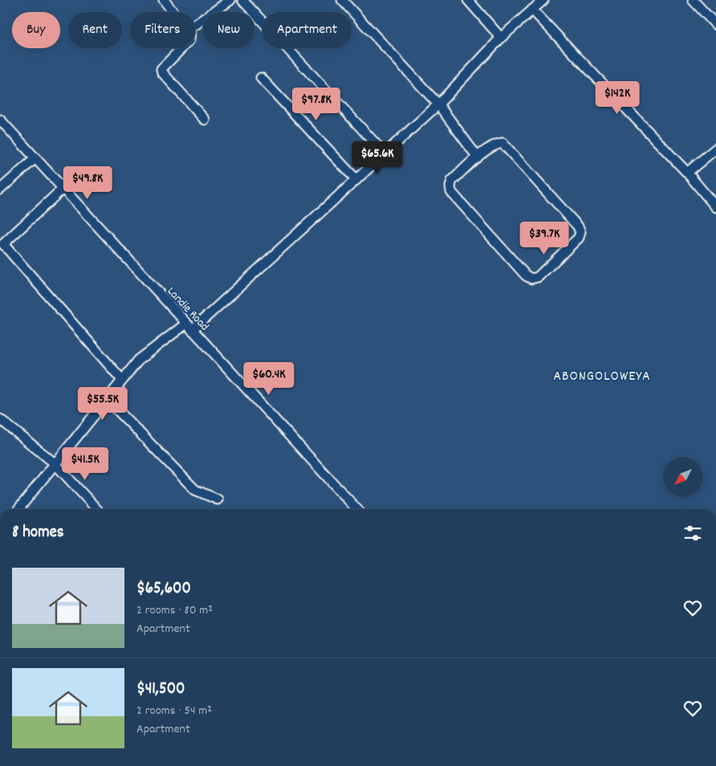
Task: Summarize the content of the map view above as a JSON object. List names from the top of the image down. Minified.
{"streets":{"street":["Landie Road"]},"districts":["ABONGOLOWEYA"],"north":"bottom left","page":{"chip":["Buy","Rent","Filters","New","Apartment"],"price":["$142K","$97.8K","$65.6K","$49.8K","$39.7K","$60.4K","$55.5K","$41.5K"],"heading":"8 homes","list":[{"name":"$65,600","note":"2 rooms · 80 m² · Apartment"},{"name":"$41,500","note":"2 rooms · 54 m² · Apartment"}]}}
